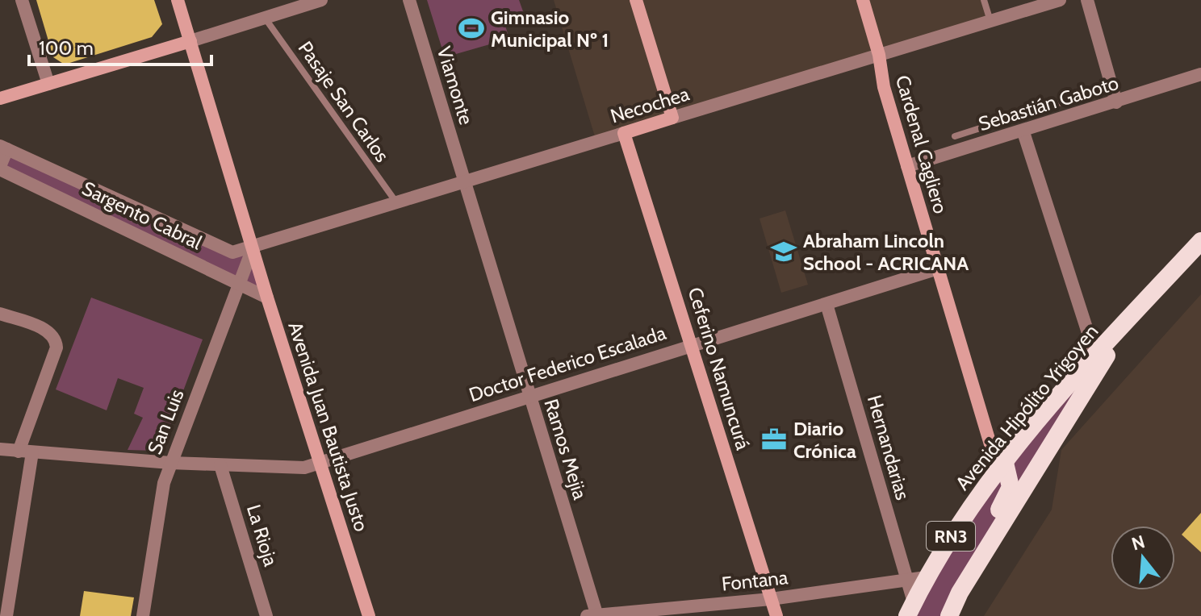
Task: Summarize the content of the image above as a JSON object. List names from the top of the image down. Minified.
{"streets":{"highway":["Avenida Hipólito Yrigoyen","RN3"],"main road":["Necochea","Cardenal Cagliero","Ceferino Namuncurá","Avenida Juan Bautista Justo"],"street":["Viamonte","Sebastián Gaboto","Sargento Cabral","Doctor Federico Escalada","San Luis","Hernandarias","Ramos Mejia","La Rioja","Fontana"],"lane":["Pasaje San Carlos"]},"crossings":[["Viamonte","Necochea"],["Viamonte","Ramos Mejia"],["Pasaje San Carlos","Necochea"],["Sebastián Gaboto","Cardenal Cagliero"],["Necochea","Cardenal Cagliero"],["Necochea","Ceferino Namuncurá"],["Necochea","San Luis"],["Necochea","Avenida Juan Bautista Justo"],["Necochea","Ramos Mejia"],["Cardenal Cagliero","Doctor Federico Escalada"],["Cardenal Cagliero","Avenida Hipólito Yrigoyen"],["Sargento Cabral","San Luis"],["Sargento Cabral","Avenida Juan Bautista Justo"],["Doctor Federico Escalada","Ceferino Namuncurá"],["Doctor Federico Escalada","San Luis"],["Doctor Federico Escalada","Avenida Juan Bautista Justo"],["Doctor Federico Escalada","Hernandarias"],["Doctor Federico Escalada","Ramos Mejia"],["Doctor Federico Escalada","La Rioja"],["Ceferino Namuncurá","Fontana"],["Avenida Hipólito Yrigoyen","Hernandarias"],["Avenida Hipólito Yrigoyen","Fontana"],["San Luis","Avenida Juan Bautista Justo"],["Hernandarias","Fontana"],["Ramos Mejia","Fontana"]],"places":{"sports":["Gimnasio Municipal Nº 1"],"school or university":["Abraham Lincoln School - ACRICANA"],"office":["Diario Crónica"]},"scale_bar":"100 m","north":"top"}
